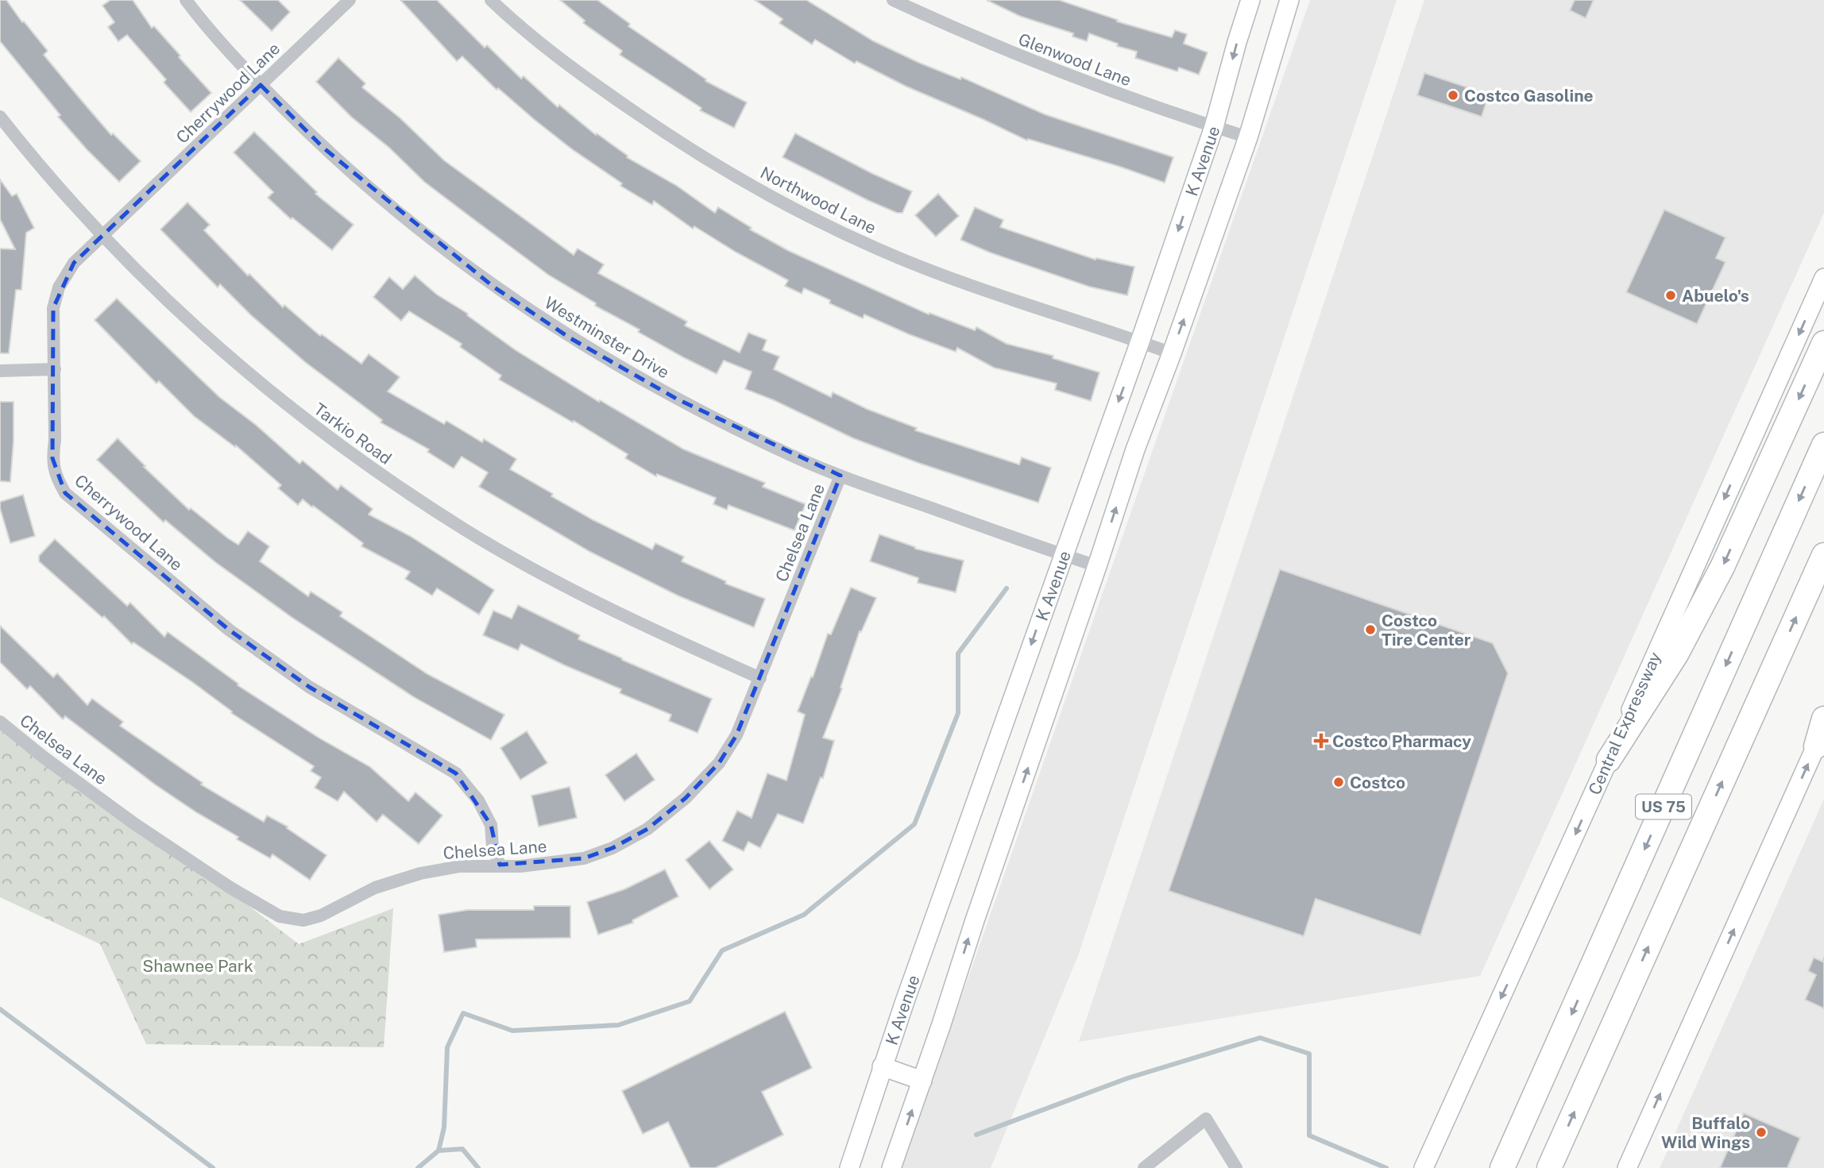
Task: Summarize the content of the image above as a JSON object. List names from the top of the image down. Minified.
{"streets":{"highway":["US 75"],"main road":["K Avenue","Central Expressway"],"street":["Glenwood Lane","Cherrywood Lane","Northwood Lane","Westminster Drive","Tarkio Road","Chelsea Lane"]},"crossings":[["Glenwood Lane","K Avenue"],["Cherrywood Lane","Westminster Drive"],["Cherrywood Lane","Tarkio Road"],["Cherrywood Lane","Chelsea Lane"],["K Avenue","Northwood Lane"],["K Avenue","Westminster Drive"],["Westminster Drive","Chelsea Lane"],["Tarkio Road","Chelsea Lane"]],"one_way":["Central Expressway"],"parks":["Shawnee Park"],"places":{"other":["Costco Gasoline","Abuelo's","Costco Tire Center","Costco","Buffalo Wild Wings"],"health":["Costco Pharmacy"]}}
